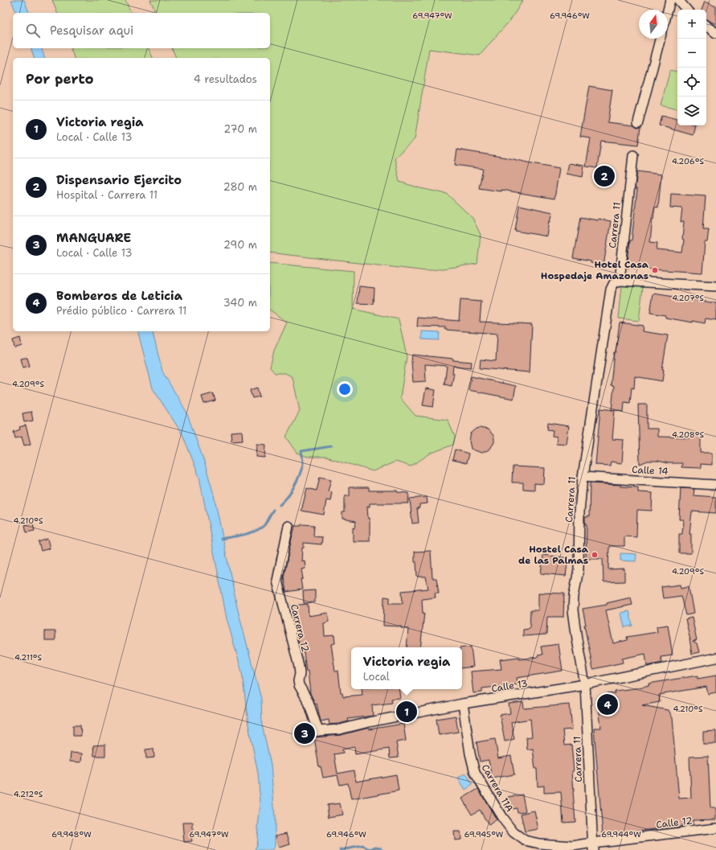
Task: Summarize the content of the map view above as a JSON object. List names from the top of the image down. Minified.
{"streets":{"street":["Carrera 11","Calle 14","Carrera 12","Calle 13","Carrera 11A","Calle 12"]},"crossings":[["Carrera 11","Calle 14"],["Carrera 11","Calle 13"],["Carrera 11","Calle 12"],["Carrera 12","Calle 13"],["Calle 13","Carrera 11A"],["Carrera 11A","Calle 12"]],"places":["Hotel Casa Hospedaje Amazonas","Hostel Casa de las Palmas"],"north":"top","page":{"map_buttons":["+","−"],"search":"Pesquisar aqui","heading":["Por perto","4 resultados"],"list":[{"mark":"1","name":"Victoria regia","note":"Local · Calle 13","value":"270 m"},{"mark":"2","name":"Dispensario Ejercito","note":"Hospital · Carrera 11","value":"280 m"},{"mark":"3","name":"MANGUARE","note":"Local · Calle 13","value":"290 m"},{"mark":"4","name":"Bomberos de Leticia","note":"Prédio público · Carrera 11","value":"340 m"}],"pins":["2","4","1","3"],"popup":["Victoria regia","Local"]},"coordinates":["69.947°W","69.946°W","4.206°S","4.207°S","4.209°S","4.208°S","4.210°S","4.211°S","4.212°S","69.948°W","69.945°W","69.944°W"]}
